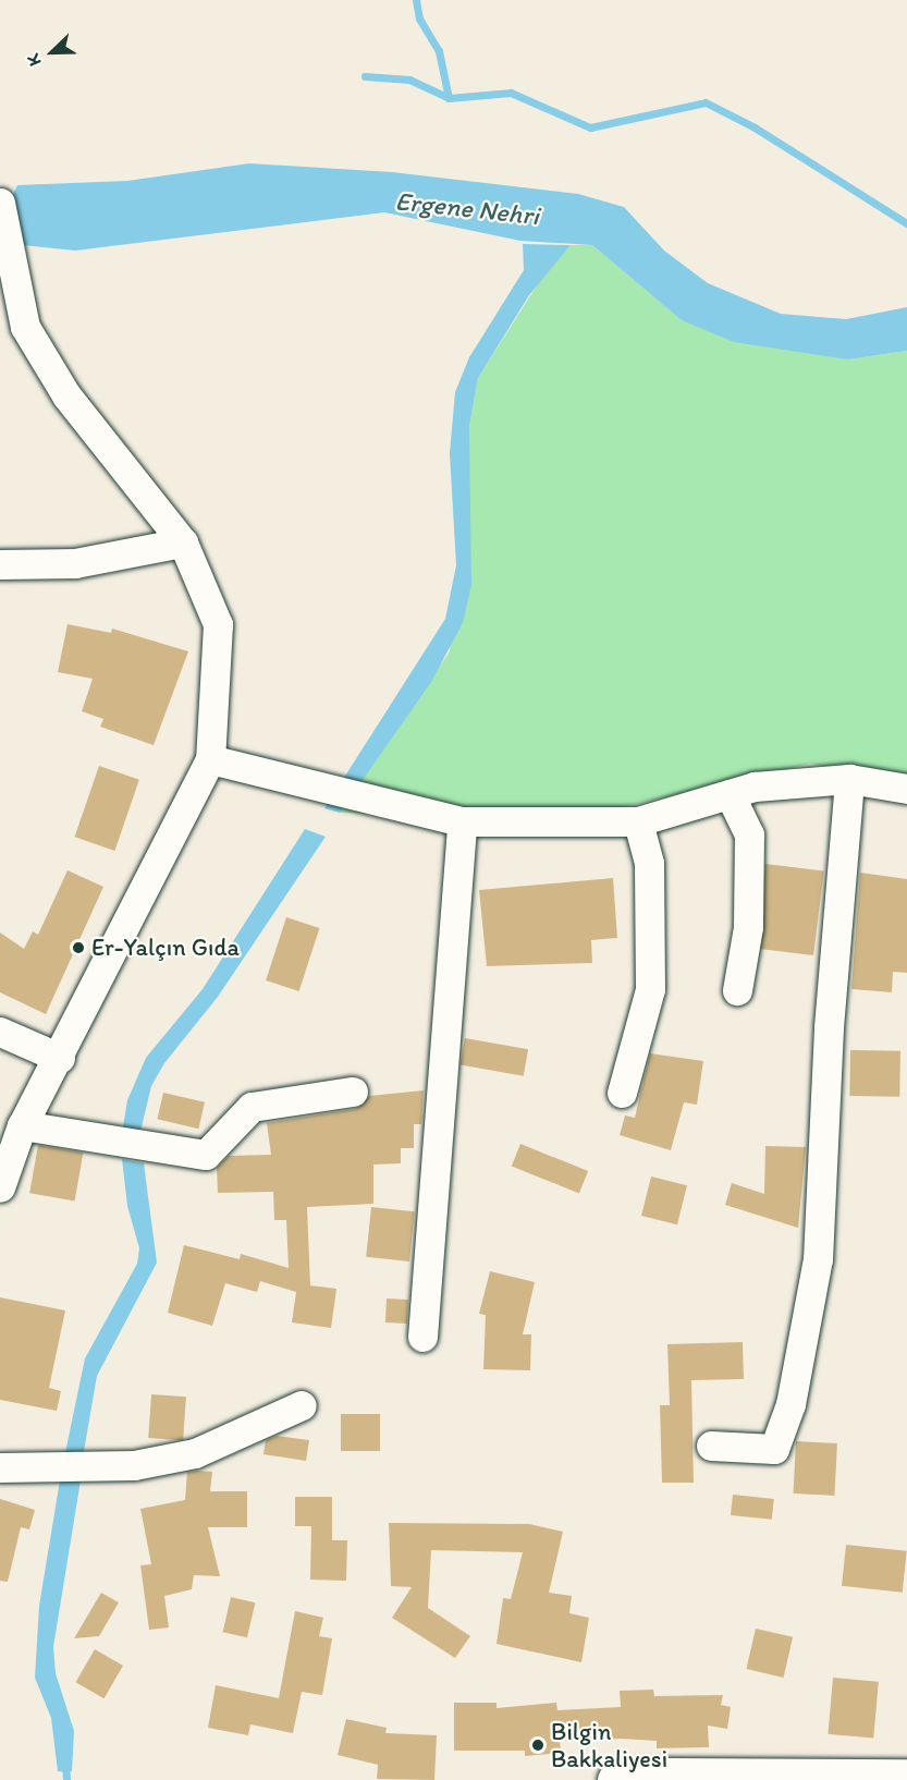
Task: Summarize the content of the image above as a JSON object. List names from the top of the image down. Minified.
{"water":["Ergene Nehri"],"places":["Er-Yalçın Gıda","Bilgin Bakkaliyesi"],"north":"bottom left"}
